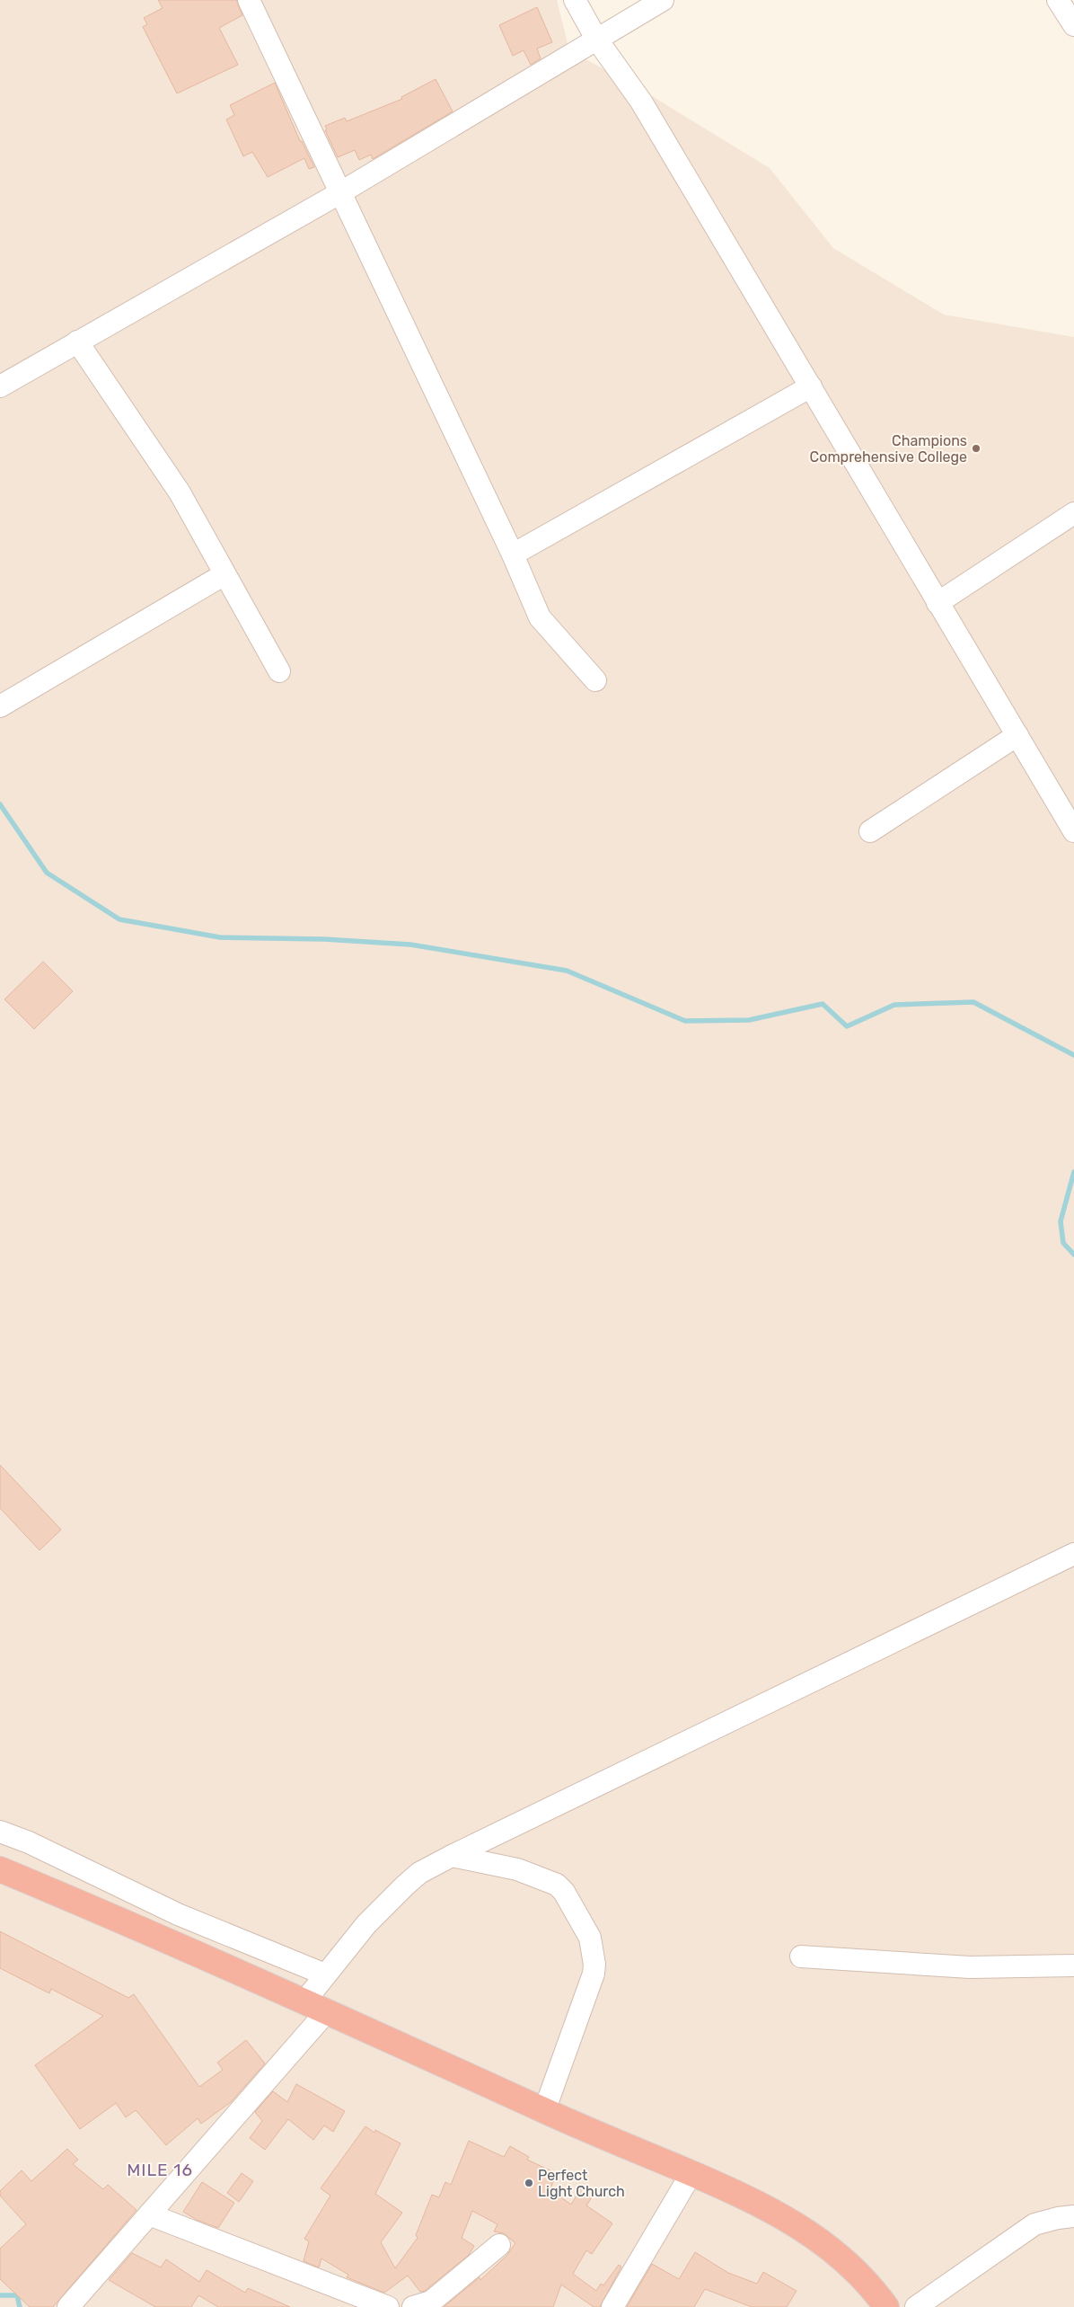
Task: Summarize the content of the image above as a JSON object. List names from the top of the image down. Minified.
{"districts":["MILE 16"],"places":["Champions Comprehensive College","Perfect Light Church"]}
